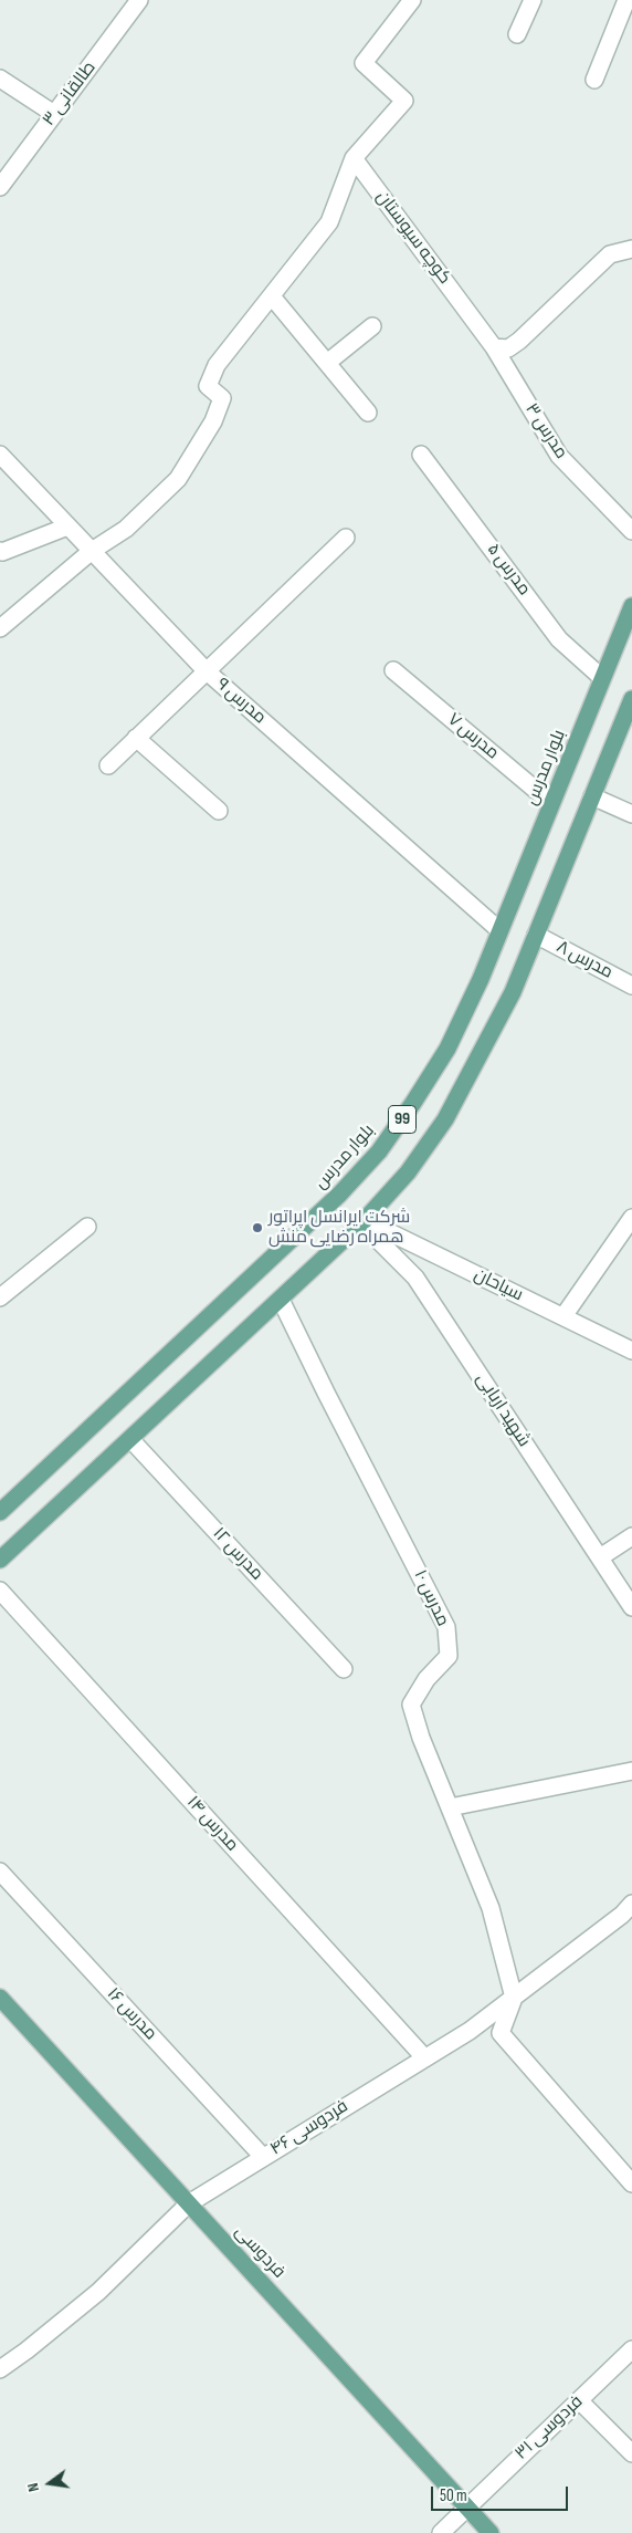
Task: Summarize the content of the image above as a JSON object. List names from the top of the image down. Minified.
{"streets":{"main road":["بلوار مدرس","99","فردوسی"],"street":["طالقانی ۳","کوچه سیوستان","مدرس ۳","مدرس ۵","مدرس ۹","مدرس ۷","مدرس ۸","سیاحان","شهید اربابی","مدرس ۱۲","مدرس ۱۰","مدرس ۱۴","مدرس ۱۶","فردوسی ۴۶","فردوسی ۳۱"]},"crossings":[["کوچه سیوستان","مدرس ۳"],["مدرس ۵","بلوار مدرس"],["مدرس ۹","بلوار مدرس"],["مدرس ۷","بلوار مدرس"],["مدرس ۸","99"],["99","سیاحان"],["99","شهید اربابی"],["99","مدرس ۱۲"],["99","مدرس ۱۰"],["سیاحان","شهید اربابی"],["مدرس ۱۰","فردوسی ۴۶"],["مدرس ۱۴","فردوسی ۴۶"],["مدرس ۱۶","فردوسی ۴۶"],["فردوسی ۴۶","فردوسی"],["فردوسی","فردوسی ۳۱"]],"places":["شرکت ایرانسل اپراتور همراه رضایی منش"],"scale_bar":"50 m","north":"left"}
